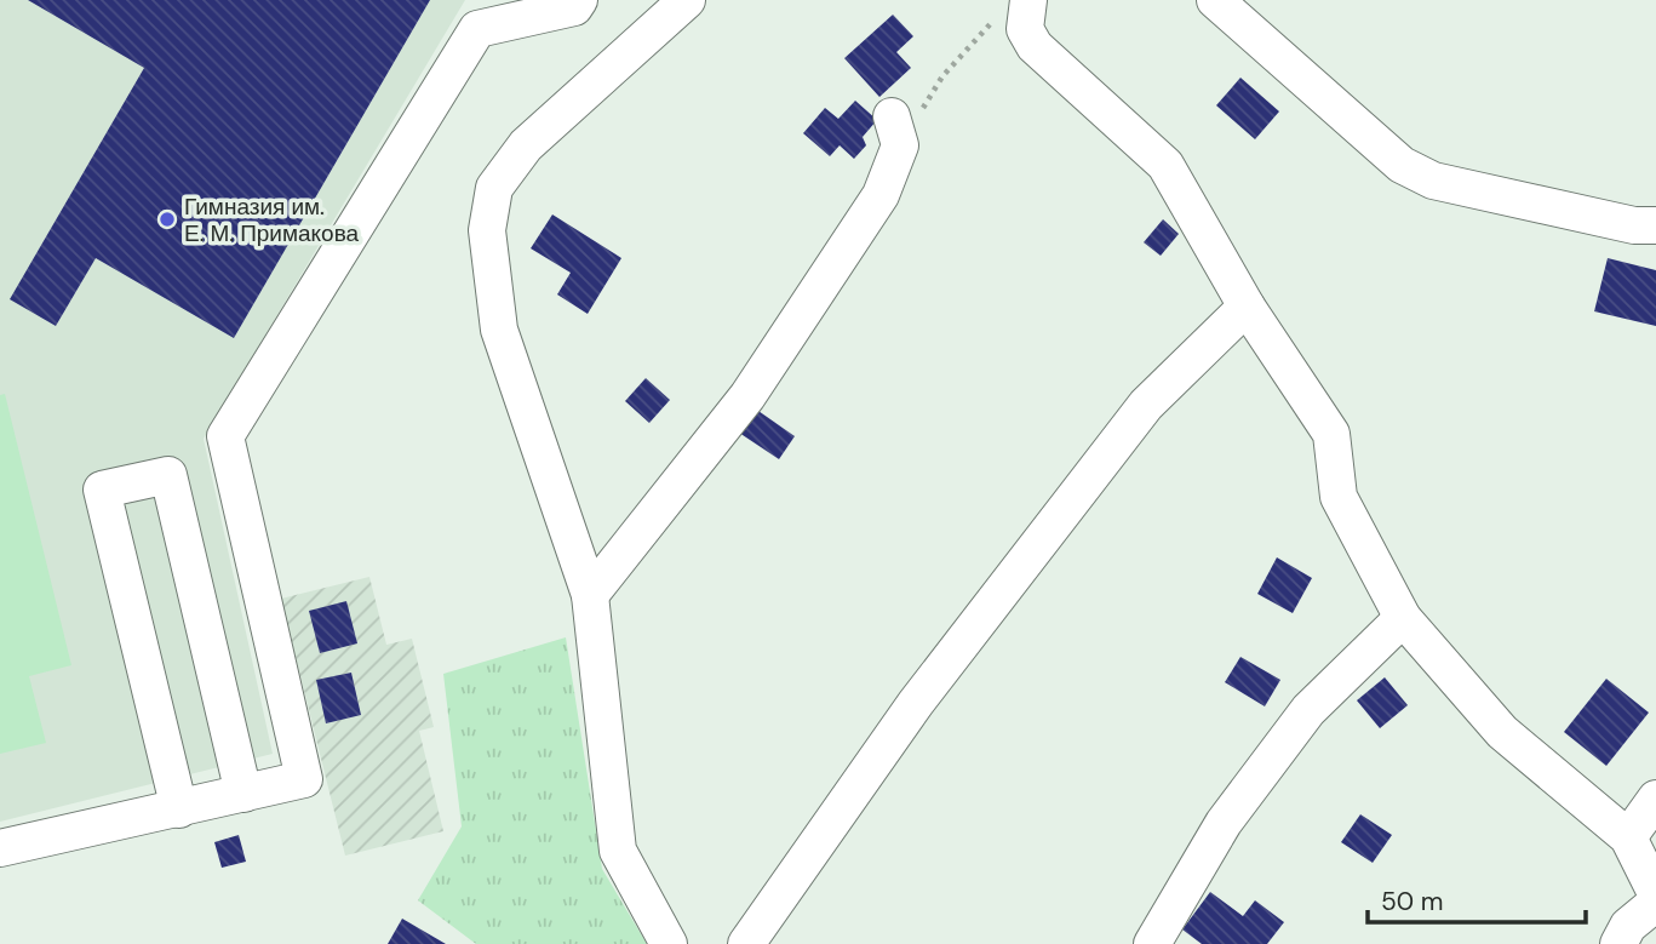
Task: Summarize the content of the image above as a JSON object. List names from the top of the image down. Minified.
{"places":["Гимназия им. Е. М. Примакова"],"scale_bar":"50 m"}
